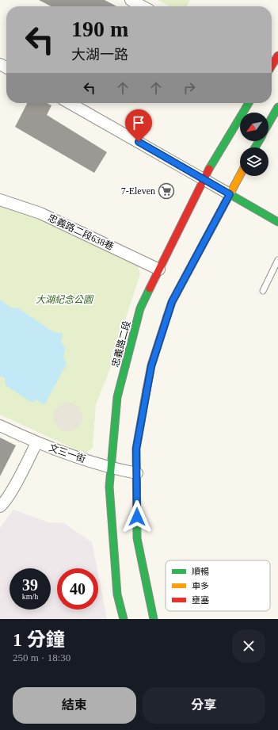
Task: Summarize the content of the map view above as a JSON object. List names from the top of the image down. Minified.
{"streets":{"street":["忠義路二段638巷","忠義路二段","文三一街"]},"crossings":[["忠義路二段638巷","忠義路二段"],["忠義路二段","文三一街"]],"parks":["大湖紀念公園"],"places":{"supermarket":["7-Eleven"]},"legend":["順暢","車多","壅塞"],"north":"bottom left","page":{"turn":["190 m","大湖一路"],"speed":"39 km/h","limit":"40","heading":["1 分鐘","250 m · 18:30"],"buttons":["結束","分享"]}}
